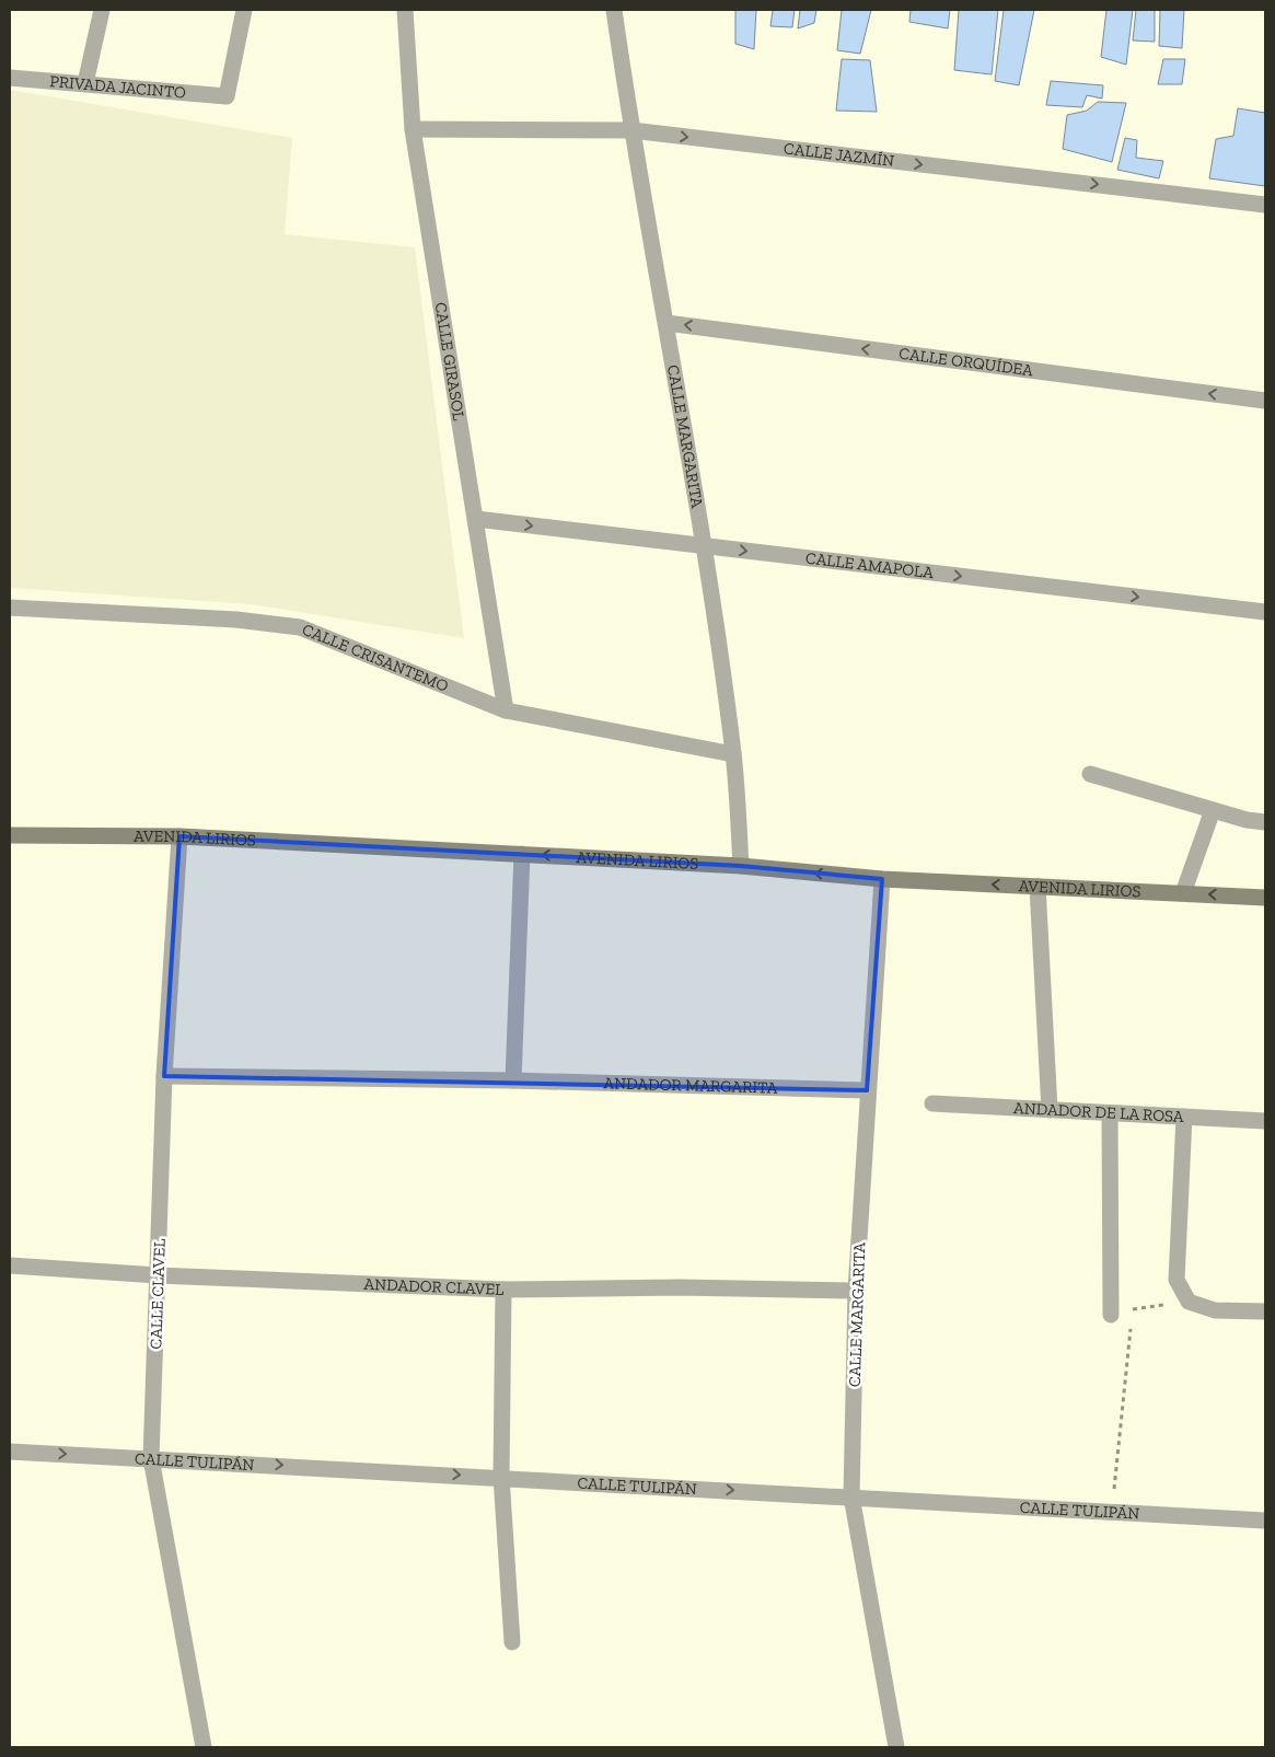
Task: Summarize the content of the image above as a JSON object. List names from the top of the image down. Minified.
{"streets":{"street":["PRIVADA JACINTO","CALLE JAZMÍN","CALLE GIRASOL","CALLE ORQUÍDEA","CALLE MARGARITA","CALLE AMAPOLA","CALLE CRISANTEMO","AVENIDA LIRIOS","ANDADOR MARGARITA","ANDADOR DE LA ROSA","ANDADOR CLAVEL","CALLE CLAVEL","CALLE TULIPÁN"]},"crossings":[["CALLE JAZMÍN","CALLE GIRASOL"],["CALLE JAZMÍN","CALLE MARGARITA"],["CALLE GIRASOL","CALLE AMAPOLA"],["CALLE GIRASOL","CALLE CRISANTEMO"],["CALLE ORQUÍDEA","CALLE MARGARITA"],["CALLE MARGARITA","CALLE AMAPOLA"],["CALLE MARGARITA","CALLE CRISANTEMO"],["CALLE MARGARITA","AVENIDA LIRIOS"],["CALLE MARGARITA","ANDADOR MARGARITA"],["CALLE MARGARITA","ANDADOR CLAVEL"],["CALLE MARGARITA","CALLE TULIPÁN"],["AVENIDA LIRIOS","CALLE CLAVEL"],["ANDADOR CLAVEL","CALLE CLAVEL"],["CALLE CLAVEL","CALLE TULIPÁN"]],"one_way":["CALLE JAZMÍN","CALLE ORQUÍDEA","CALLE AMAPOLA","AVENIDA LIRIOS","CALLE TULIPÁN"]}
